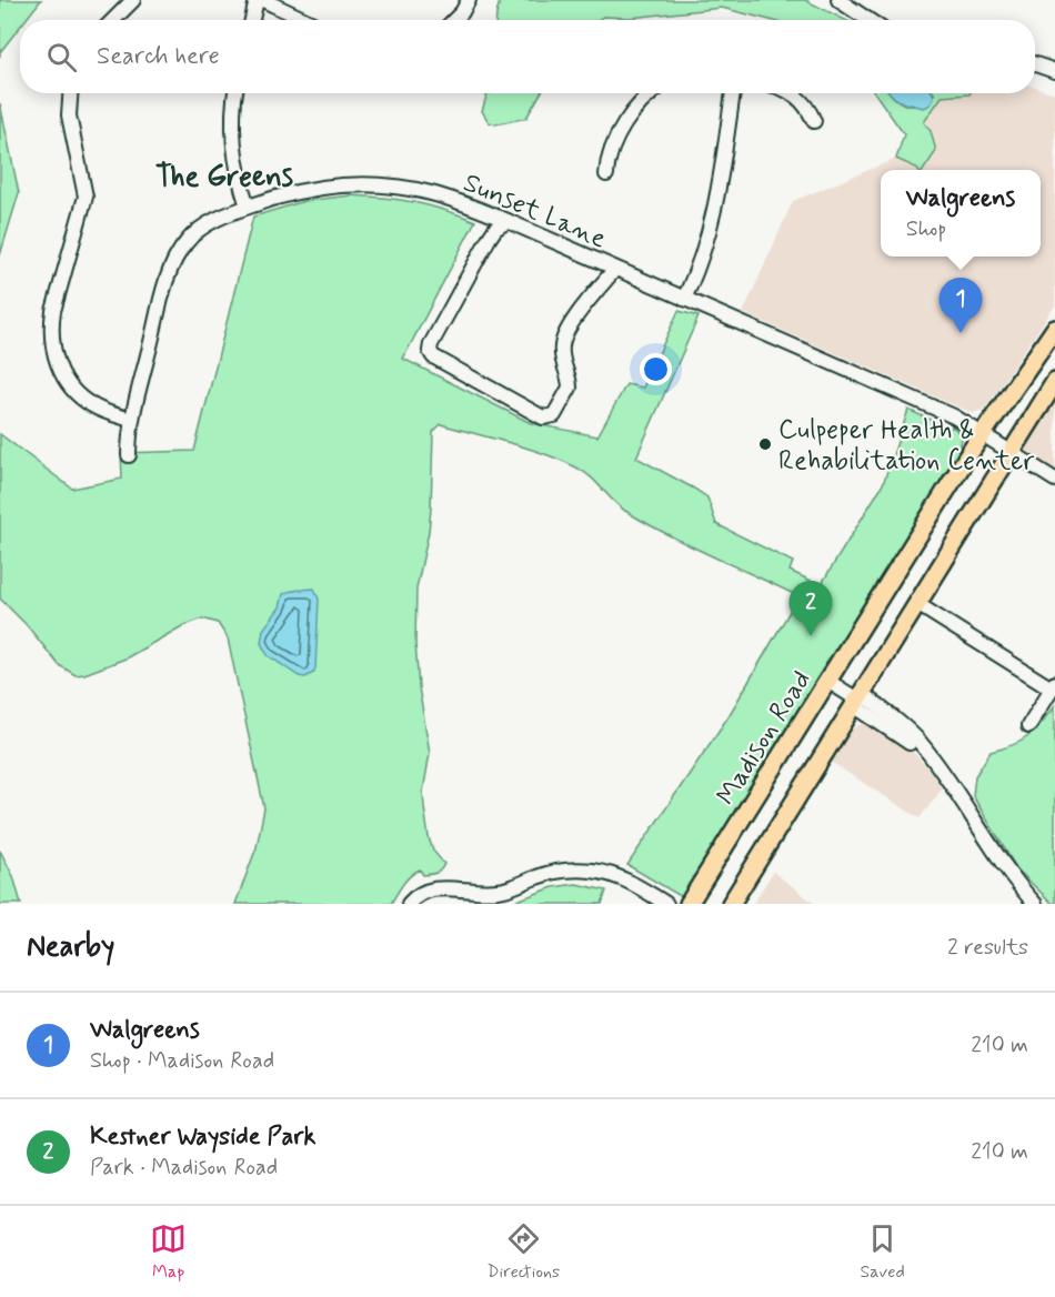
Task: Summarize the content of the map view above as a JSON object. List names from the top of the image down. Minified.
{"streets":{"main road":["Madison Road"],"street":["Sunset Lane"]},"crossings":[["Sunset Lane","Madison Road"]],"districts":["The Greens"],"places":["Culpeper Health & Rehabilitation Center"],"page":{"search":"Search here","popup":["Walgreens","Shop"],"pins":["1","2"],"heading":["Nearby","2 results"],"list":[{"mark":"1","name":"Walgreens","note":"Shop · Madison Road","value":"210 m"},{"mark":"2","name":"Kestner Wayside Park","note":"Park · Madison Road","value":"210 m"}],"nav":["Map","Directions","Saved"]}}
